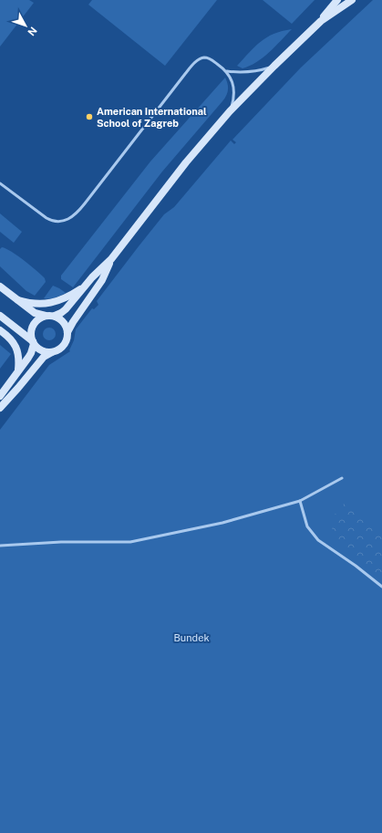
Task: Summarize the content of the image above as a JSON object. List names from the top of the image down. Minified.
{"parks":["Bundek"],"places":["American International School of Zagreb"],"north":"bottom right"}
